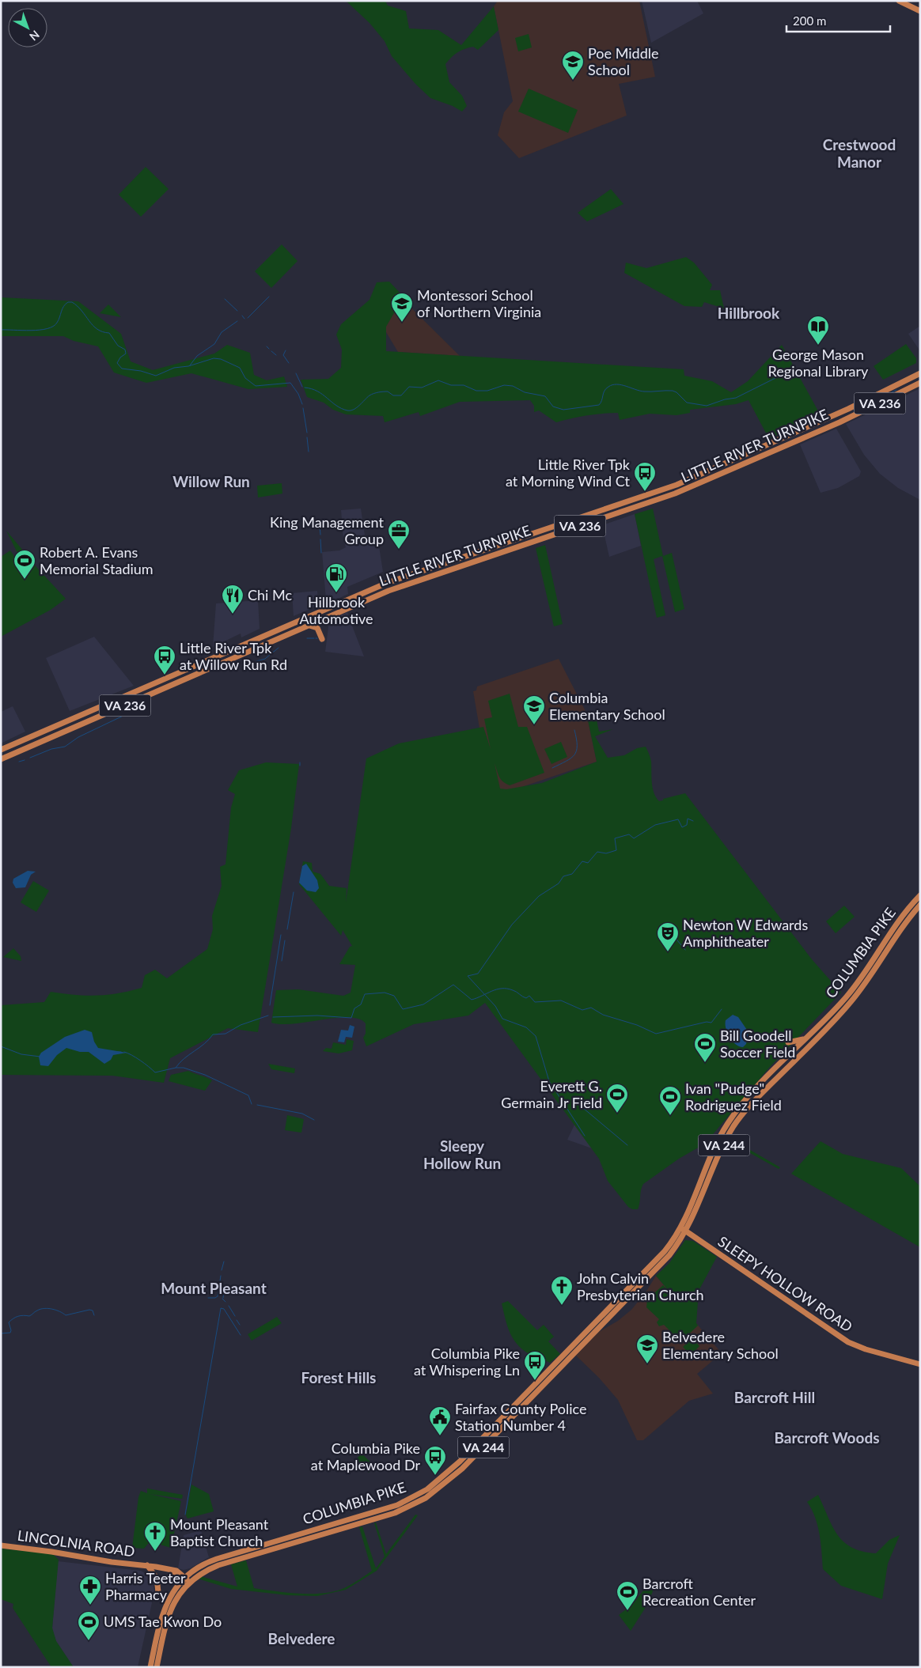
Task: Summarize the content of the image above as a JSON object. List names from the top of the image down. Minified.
{"streets":{"main road":["VA 236","LITTLE RIVER TURNPIKE","COLUMBIA PIKE","VA 244","SLEEPY HOLLOW ROAD","LINCOLNIA ROAD"]},"crossings":[["COLUMBIA PIKE","SLEEPY HOLLOW ROAD"],["COLUMBIA PIKE","LINCOLNIA ROAD"]],"districts":["Crestwood Manor","Hillbrook","Willow Run","Sleepy Hollow Run","Mount Pleasant","Forest Hills","Barcroft Hill","Barcroft Woods","Belvedere"],"places":{"school or university":["Poe Middle School","Montessori School of Northern Virginia","Columbia Elementary School","Belvedere Elementary School"],"library":["George Mason Regional Library"],"bus stop":["Little River Tpk at Morning Wind Ct","Little River Tpk at Willow Run Rd","Columbia Pike at Whispering Ln","Columbia Pike at Maplewood Dr"],"office":["King Management Group"],"sports":["Robert A. Evans Memorial Stadium","Bill Goodell Soccer Field","Everett G. Germain Jr Field","Ivan \"Pudge\" Rodriguez Field","Barcroft Recreation Center","UMS Tae Kwon Do"],"fuel station":["Hillbrook Automotive"],"restaurant":["Chi Mc"],"theatre":["Newton W Edwards Amphitheater"],"church":["John Calvin Presbyterian Church","Mount Pleasant Baptist Church"],"public building":["Fairfax County Police Station Number 4"],"pharmacy":["Harris Teeter Pharmacy"]},"scale_bar":"200 m","north":"bottom right"}
